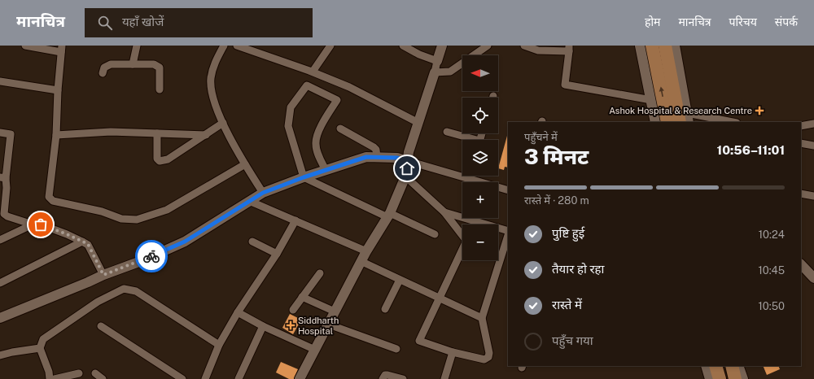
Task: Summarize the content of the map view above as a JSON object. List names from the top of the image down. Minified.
{"places":{"health":["Ashok Hospital & Research Centre","Siddharth Hospital"]},"north":"left","page":{"header":"मानचित्र","search":"यहाँ खोजें","nav":["होम","मानचित्र","परिचय","संपर्क"],"map_buttons":["+","−"],"heading":["3 मिनट","पहुँचने में","10:56–11:01"],"bar":"रास्ते में · 280 m","list":[["पुष्टि हुई","10:24"],["तैयार हो रहा","10:45"],["रास्ते में","10:50"],"पहुँच गया"]}}
